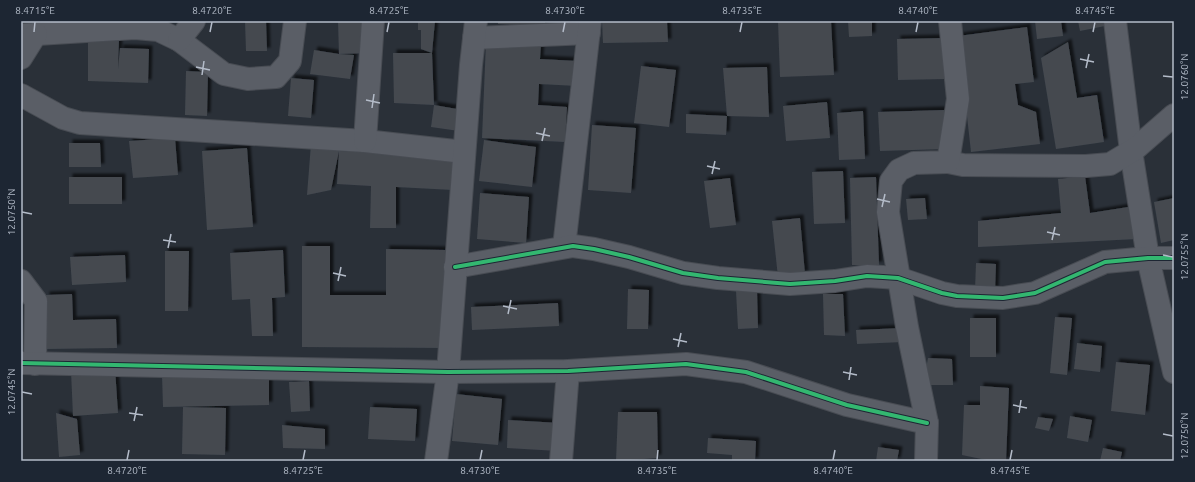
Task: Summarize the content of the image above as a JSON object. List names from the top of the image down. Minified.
{"coordinates":["8.4715°E","8.4720°E","8.4725°E","8.4730°E","8.4735°E","8.4740°E","8.4745°E","12.0760°N","12.0750°N","12.0755°N","12.0745°N"]}
